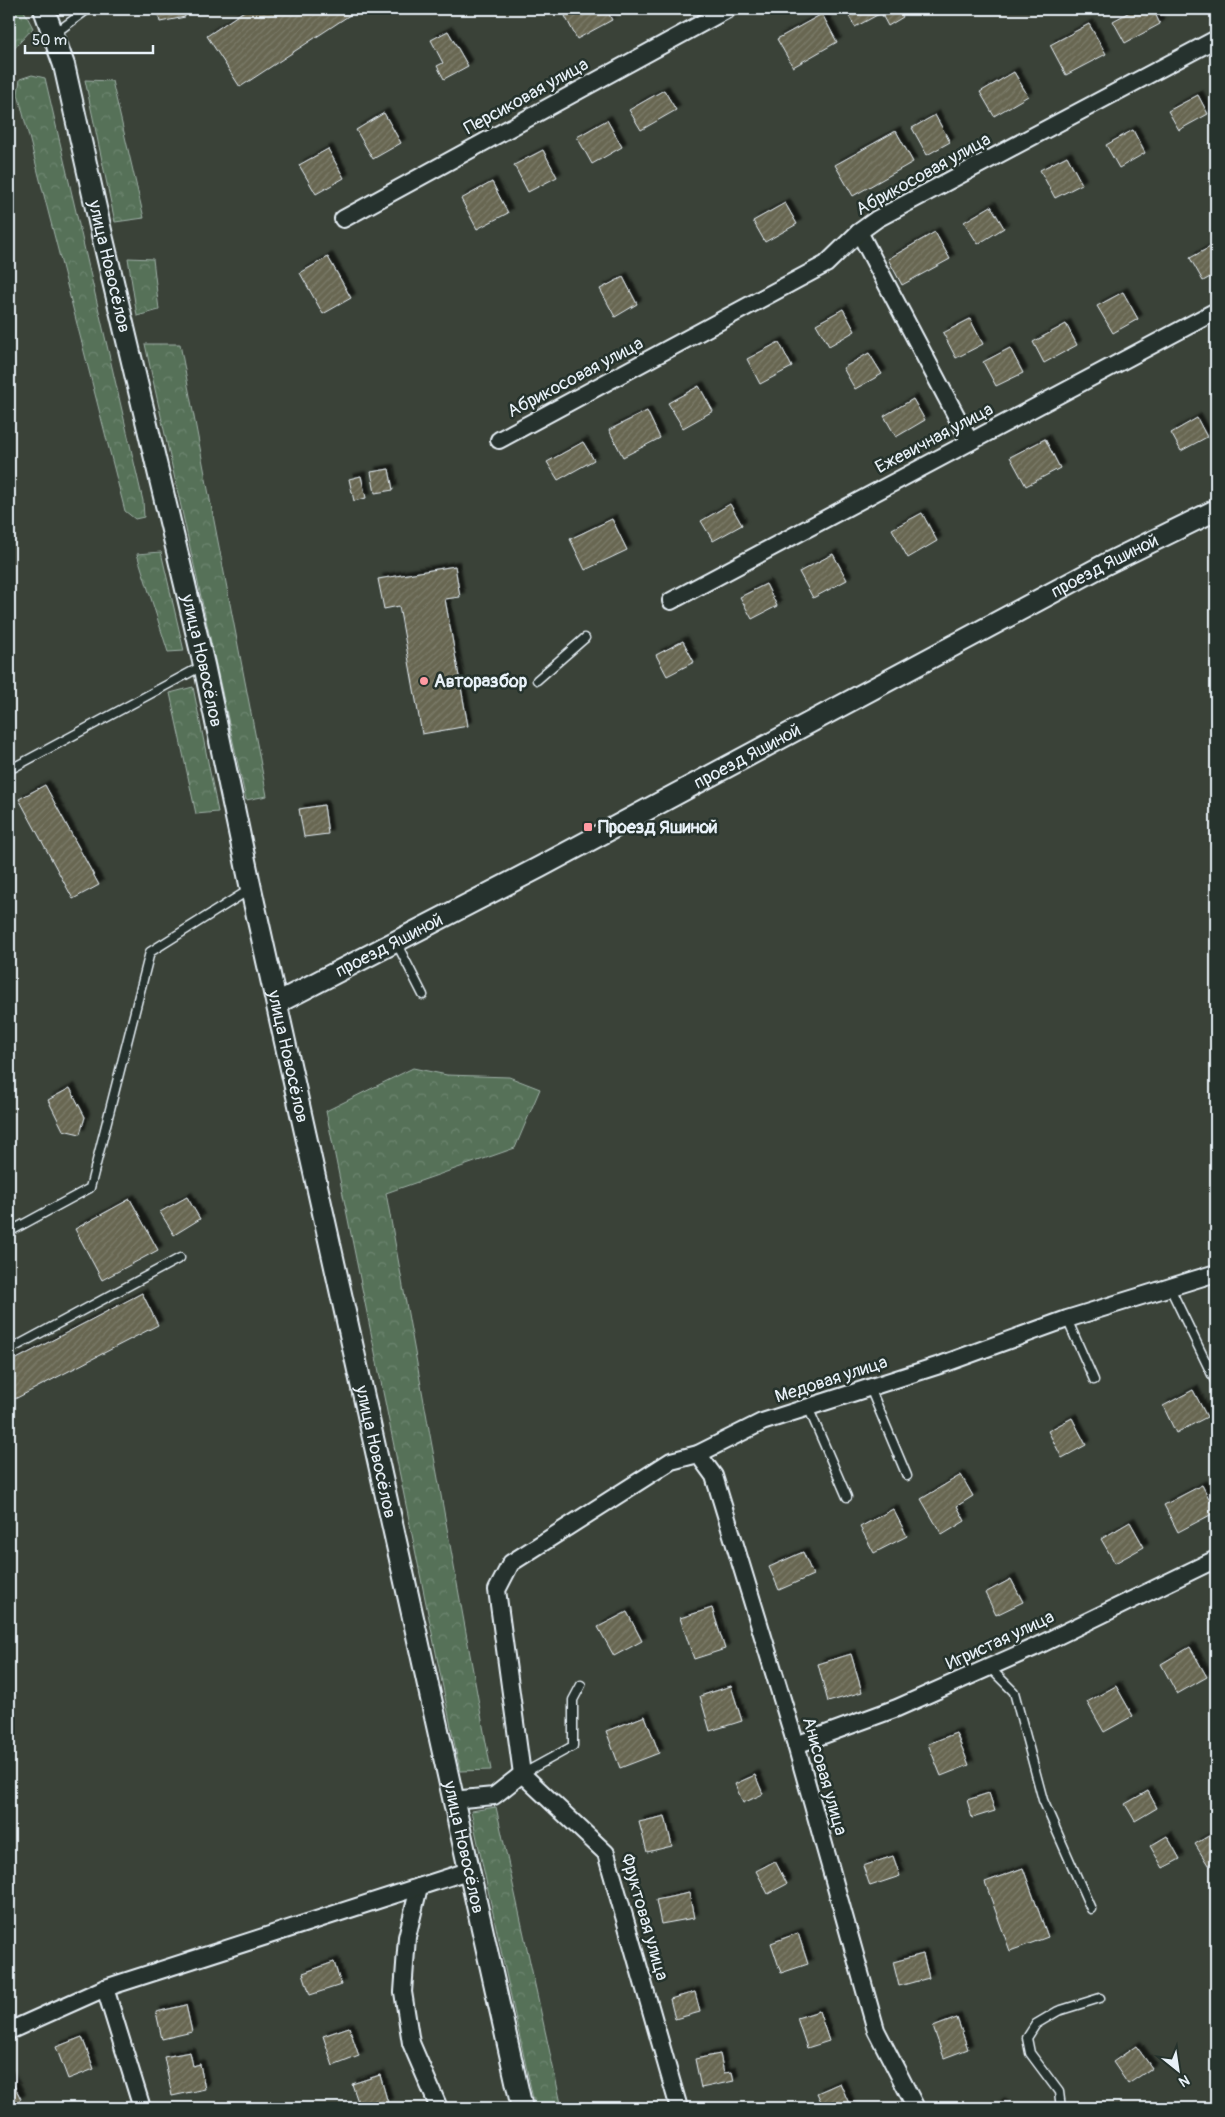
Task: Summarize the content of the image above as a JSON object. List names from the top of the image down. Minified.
{"streets":{"street":["Персиковая улица","Абрикосовая улица","улица Новосёлов","Ежевичная улица","проезд Яшиной","Медовая улица","Игристая улица","Анисовая улица","Фруктовая улица"]},"crossings":[["улица Новосёлов","проезд Яшиной"],["Медовая улица","Анисовая улица"],["Медовая улица","Фруктовая улица"],["Игристая улица","Анисовая улица"]],"places":{"other":["Авторазбор"],"transit":["Проезд Яшиной"]},"scale_bar":"50 m","north":"bottom right"}
